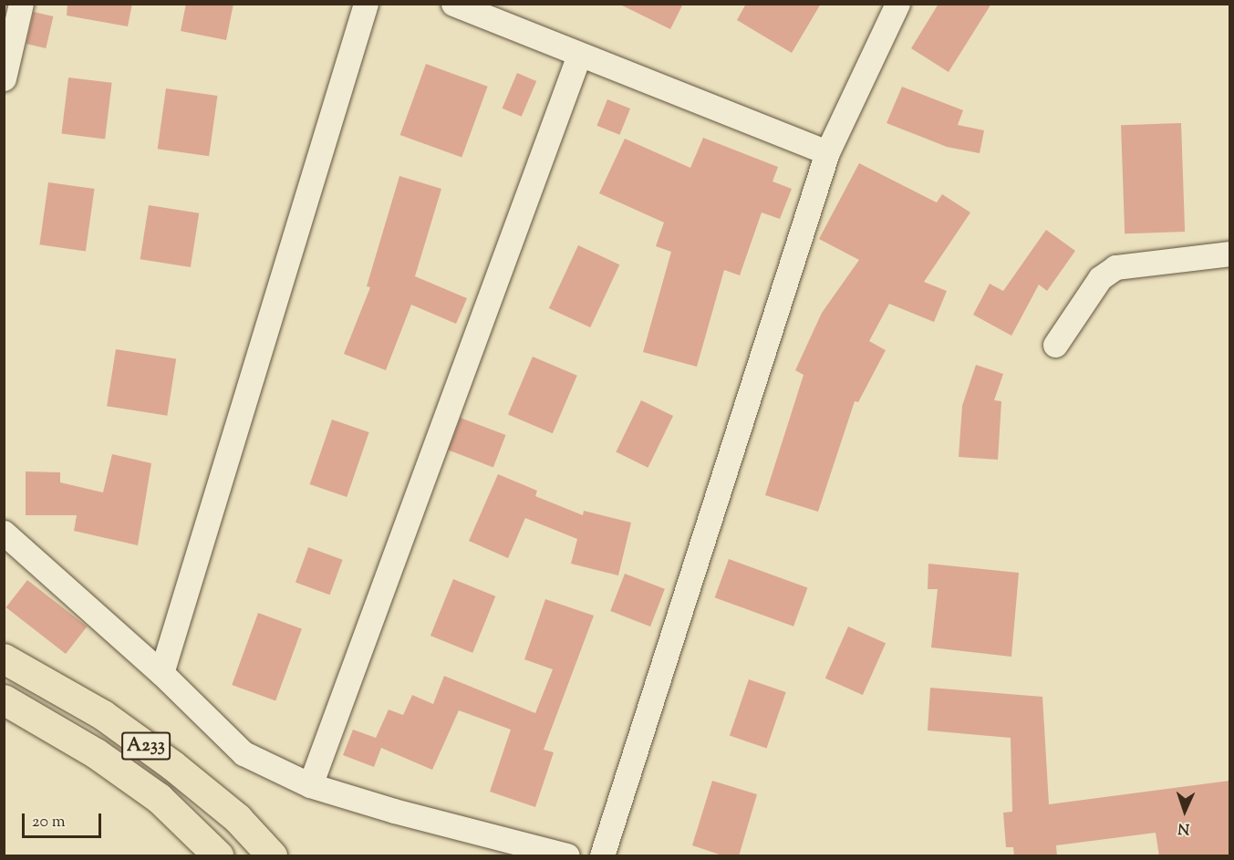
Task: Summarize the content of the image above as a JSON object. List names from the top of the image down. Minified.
{"streets":{"highway":["A233"]},"scale_bar":"20 m","north":"bottom"}
